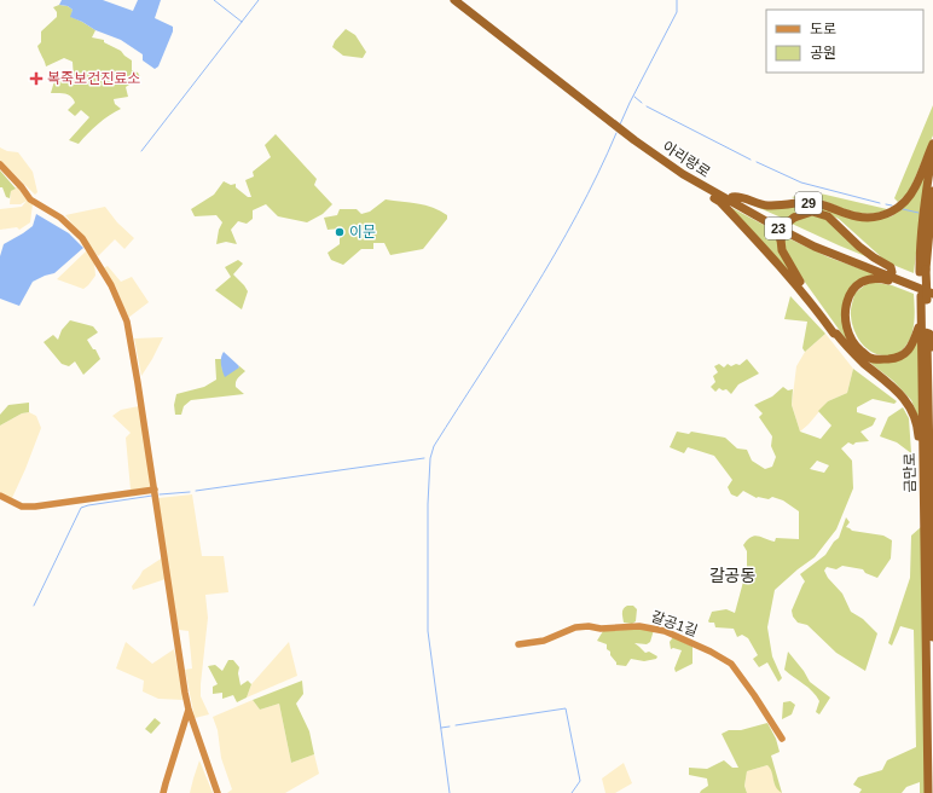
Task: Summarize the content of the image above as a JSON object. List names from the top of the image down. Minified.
{"streets":{"highway":["아리랑로","29","23","금만로"],"street":["갈공1길"]},"crossings":[["아리랑로","29"],["아리랑로","금만로"]],"districts":["갈공동"],"places":{"health":["복죽보건진료소"],"other":["이문"]},"legend":["도로","공원"]}
